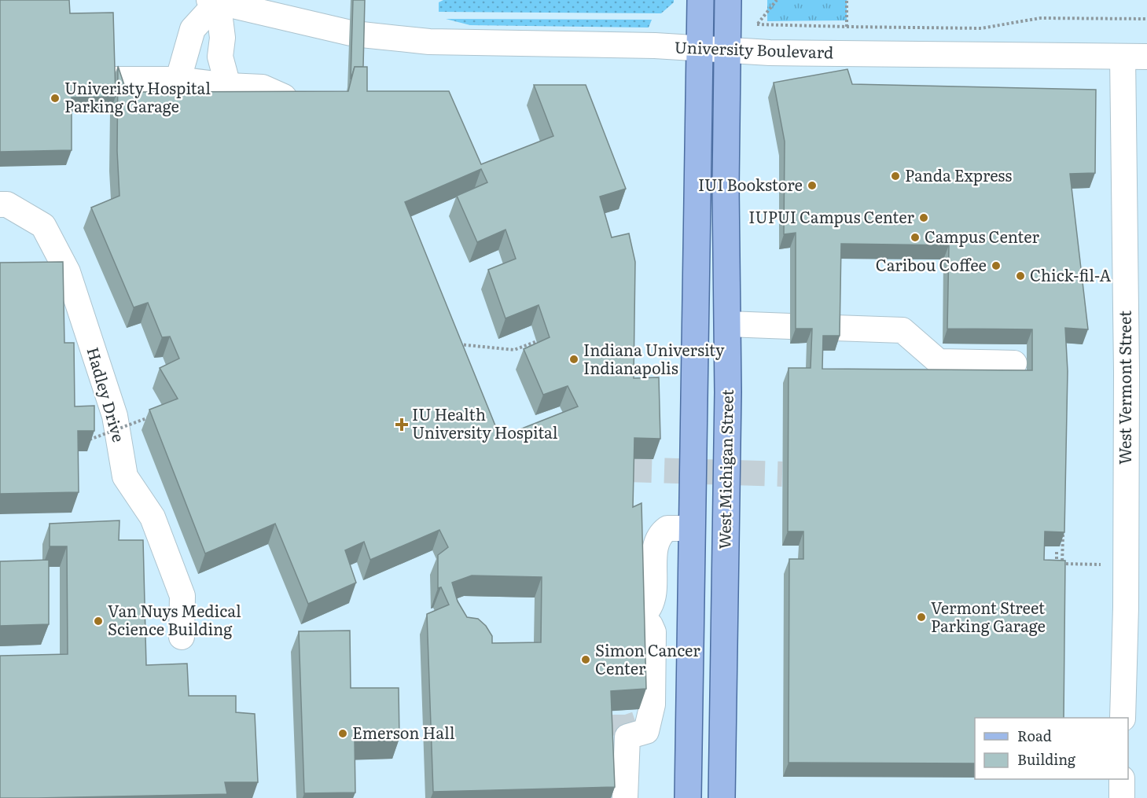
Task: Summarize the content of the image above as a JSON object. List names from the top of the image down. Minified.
{"streets":{"main road":["West Michigan Street"],"street":["University Boulevard","West Vermont Street","Hadley Drive"]},"crossings":[["University Boulevard","West Vermont Street"],["University Boulevard","West Michigan Street"]],"places":{"other":["Univeristy Hospital Parking Garage","Panda Express","IUI Bookstore","IUPUI Campus Center","Campus Center","Caribou Coffee","Chick-fil-A","Indiana University Indianapolis","Vermont Street Parking Garage","Van Nuys Medical Science Building","Simon Cancer Center","Emerson Hall"],"health":["IU Health University Hospital"]},"legend":["Road","Building"]}
